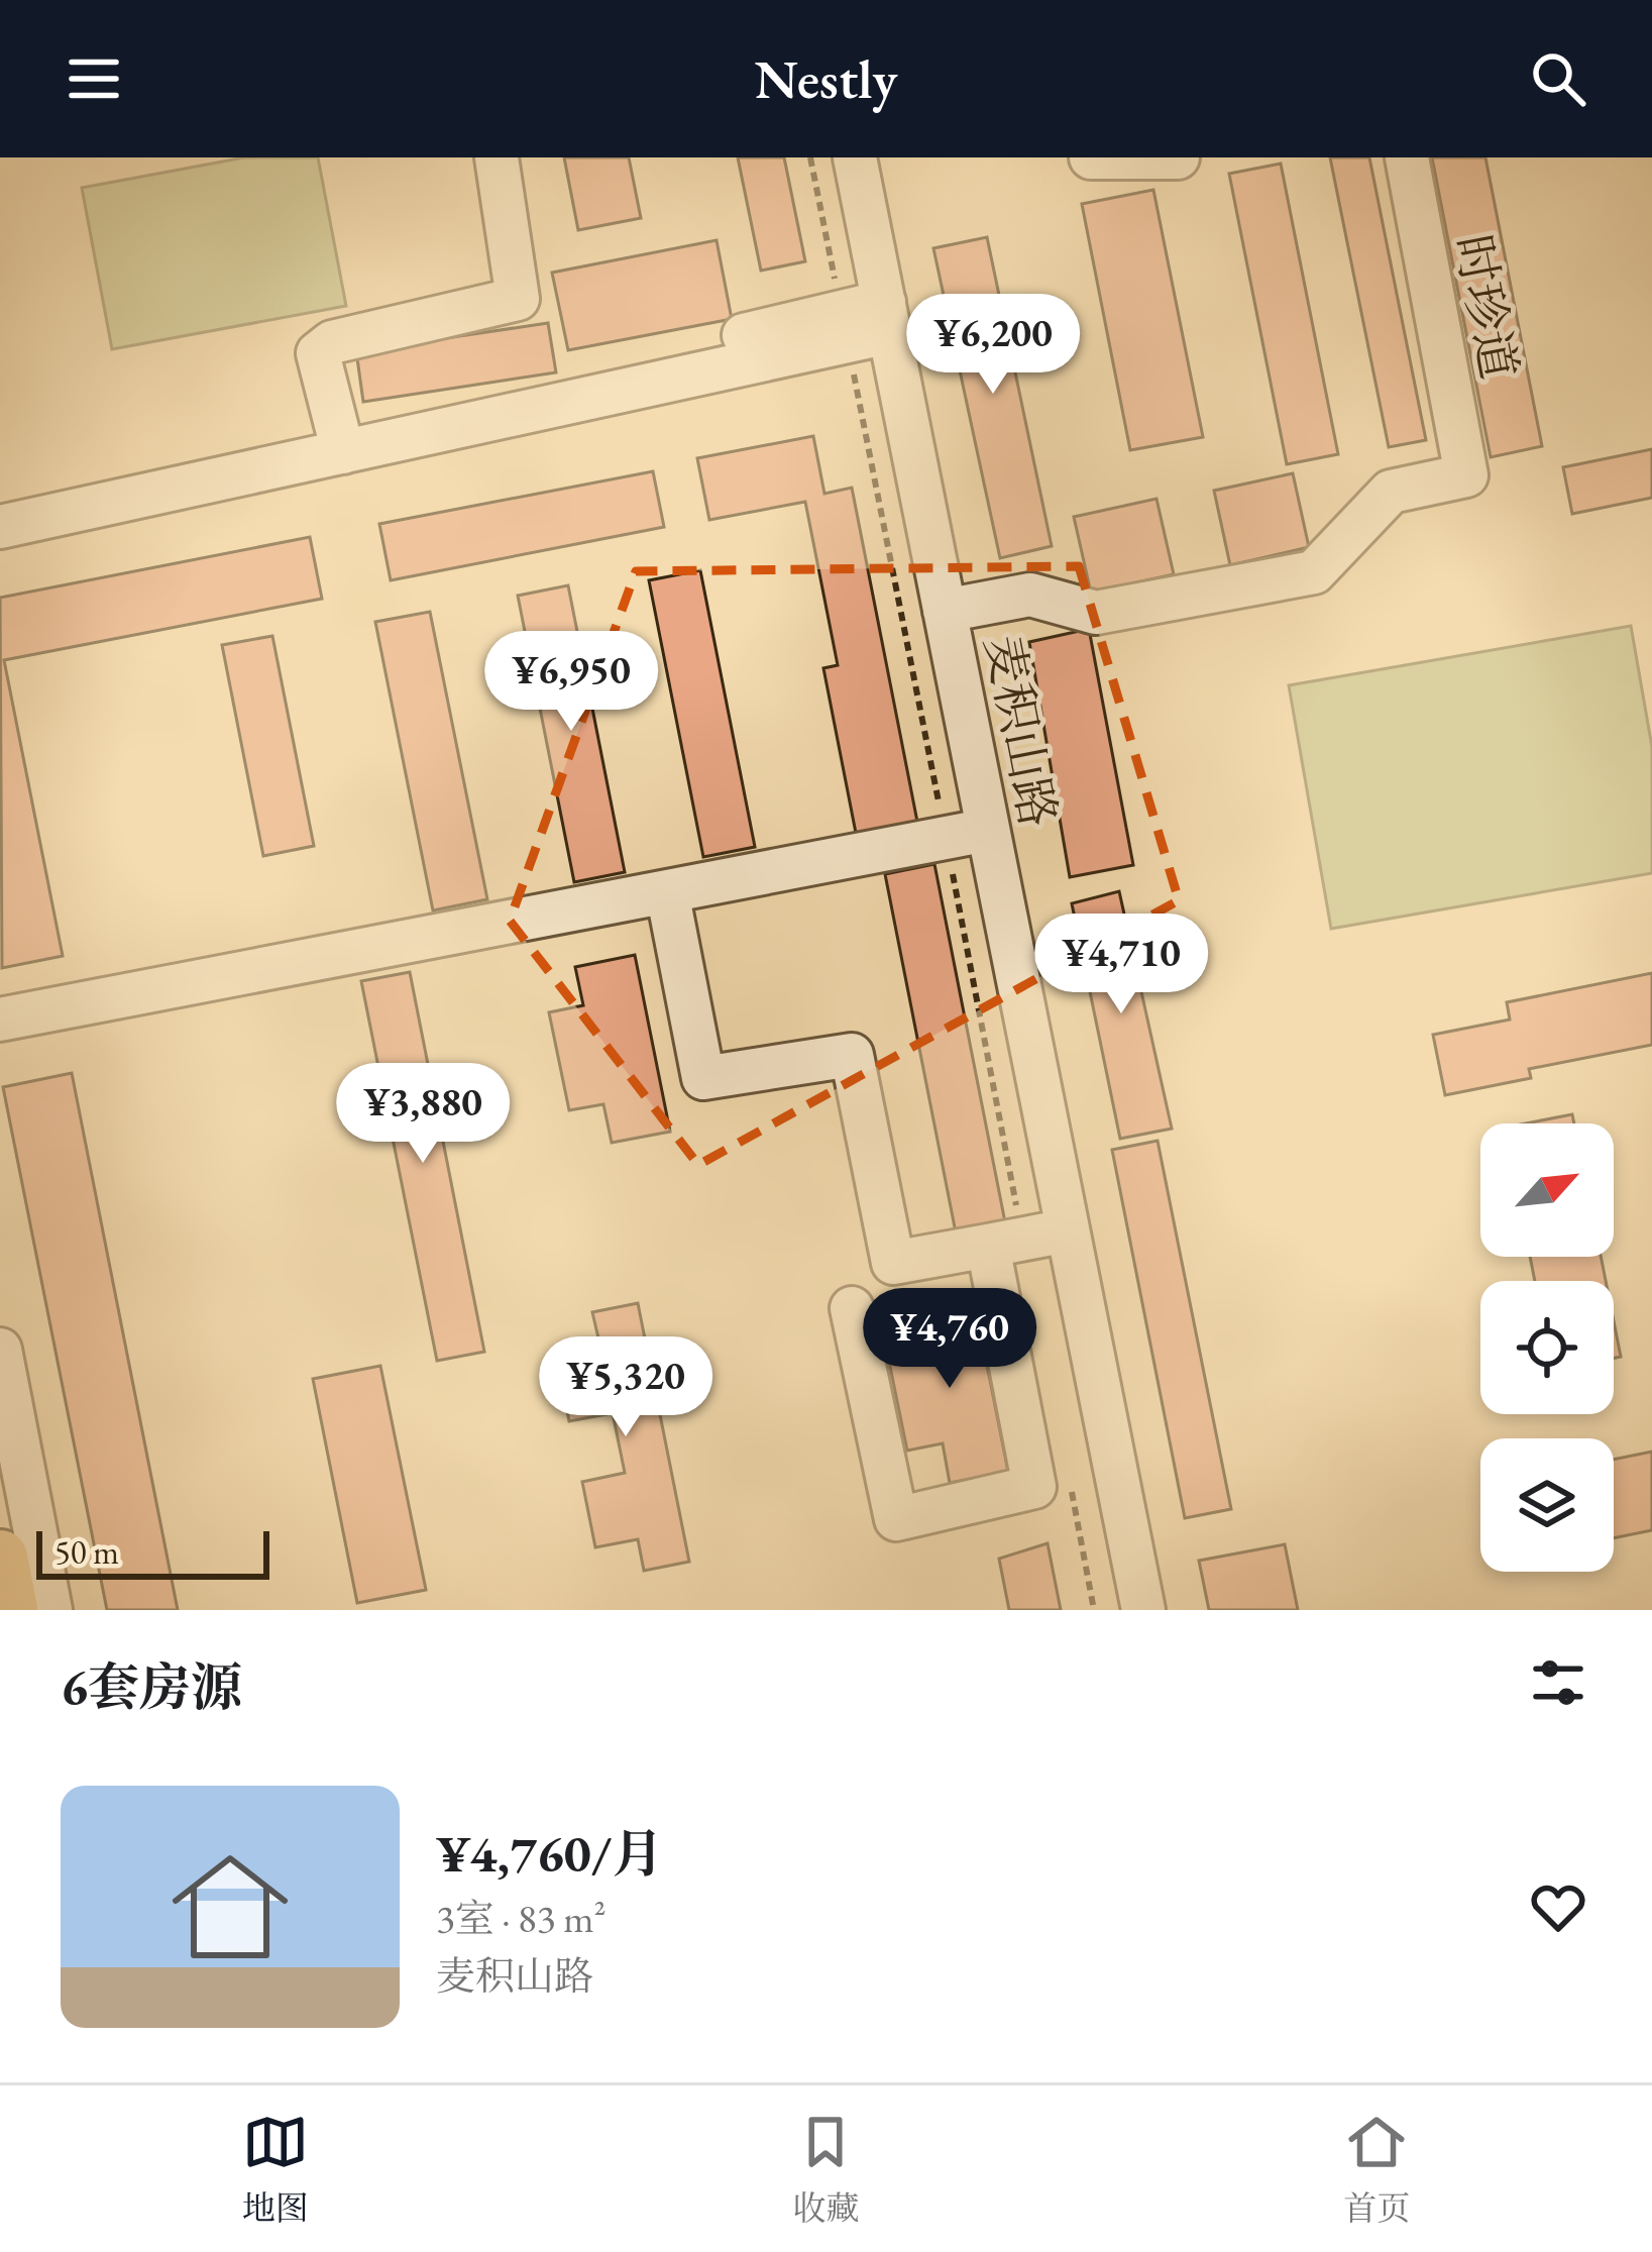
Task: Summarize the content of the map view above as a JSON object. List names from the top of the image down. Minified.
{"streets":{"street":["时珍道","麦积山路"]},"crossings":[["时珍道","麦积山路"]],"scale_bar":"50 m","north":"top right","page":{"header":"Nestly","price":["¥6,200","¥6,950","¥4,710","¥3,880","¥4,760","¥5,320"],"scale":"50 m","heading":"6套房源","list":[{"name":"¥4,760/月","note":"3室 · 83 m² · 麦积山路"}],"tabs":["地图","收藏","首页"]}}
